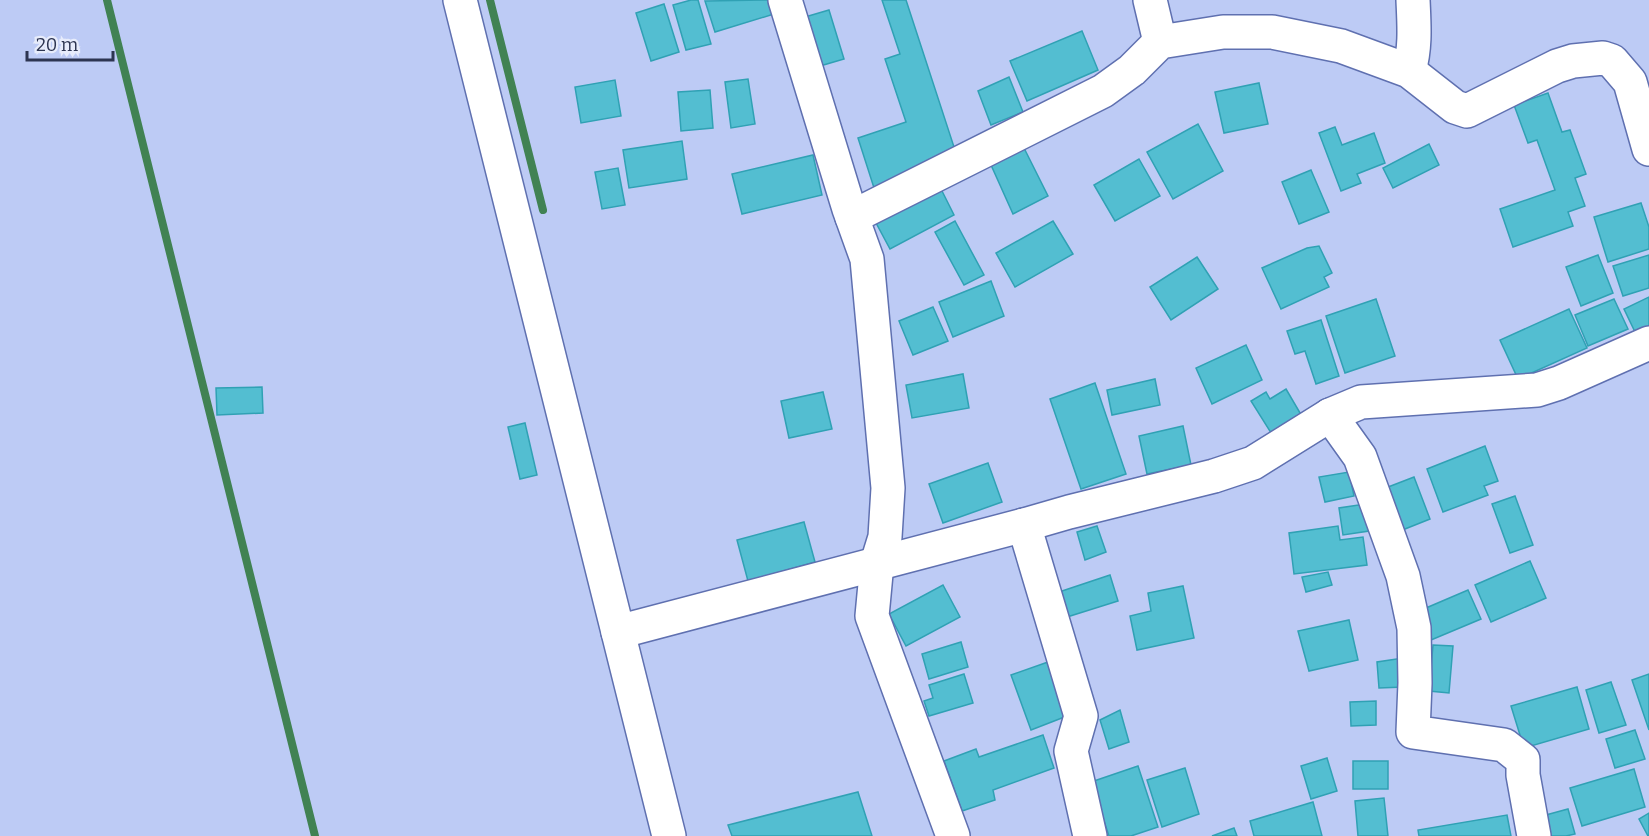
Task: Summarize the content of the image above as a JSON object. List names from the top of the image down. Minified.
{"scale_bar":"20 m"}
